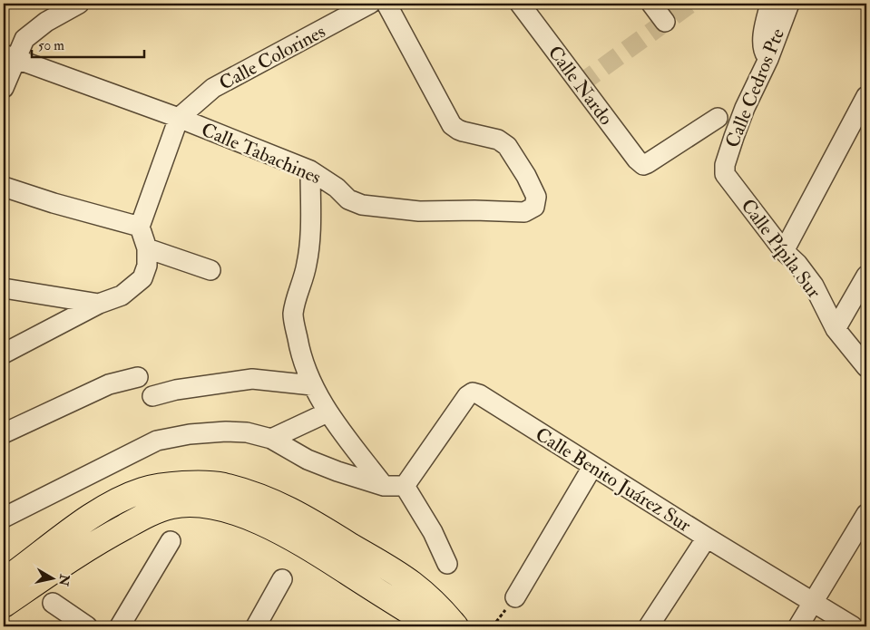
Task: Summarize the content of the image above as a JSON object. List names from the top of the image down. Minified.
{"streets":{"street":["Calle Colorines","Calle Nardo","Calle Cedros Pte","Calle Tabachines","Calle Pípila Sur","Calle Benito Juárez Sur"]},"crossings":[["Calle Colorines","Calle Tabachines"],["Calle Cedros Pte","Calle Pípila Sur"]],"scale_bar":"50 m","north":"right"}
